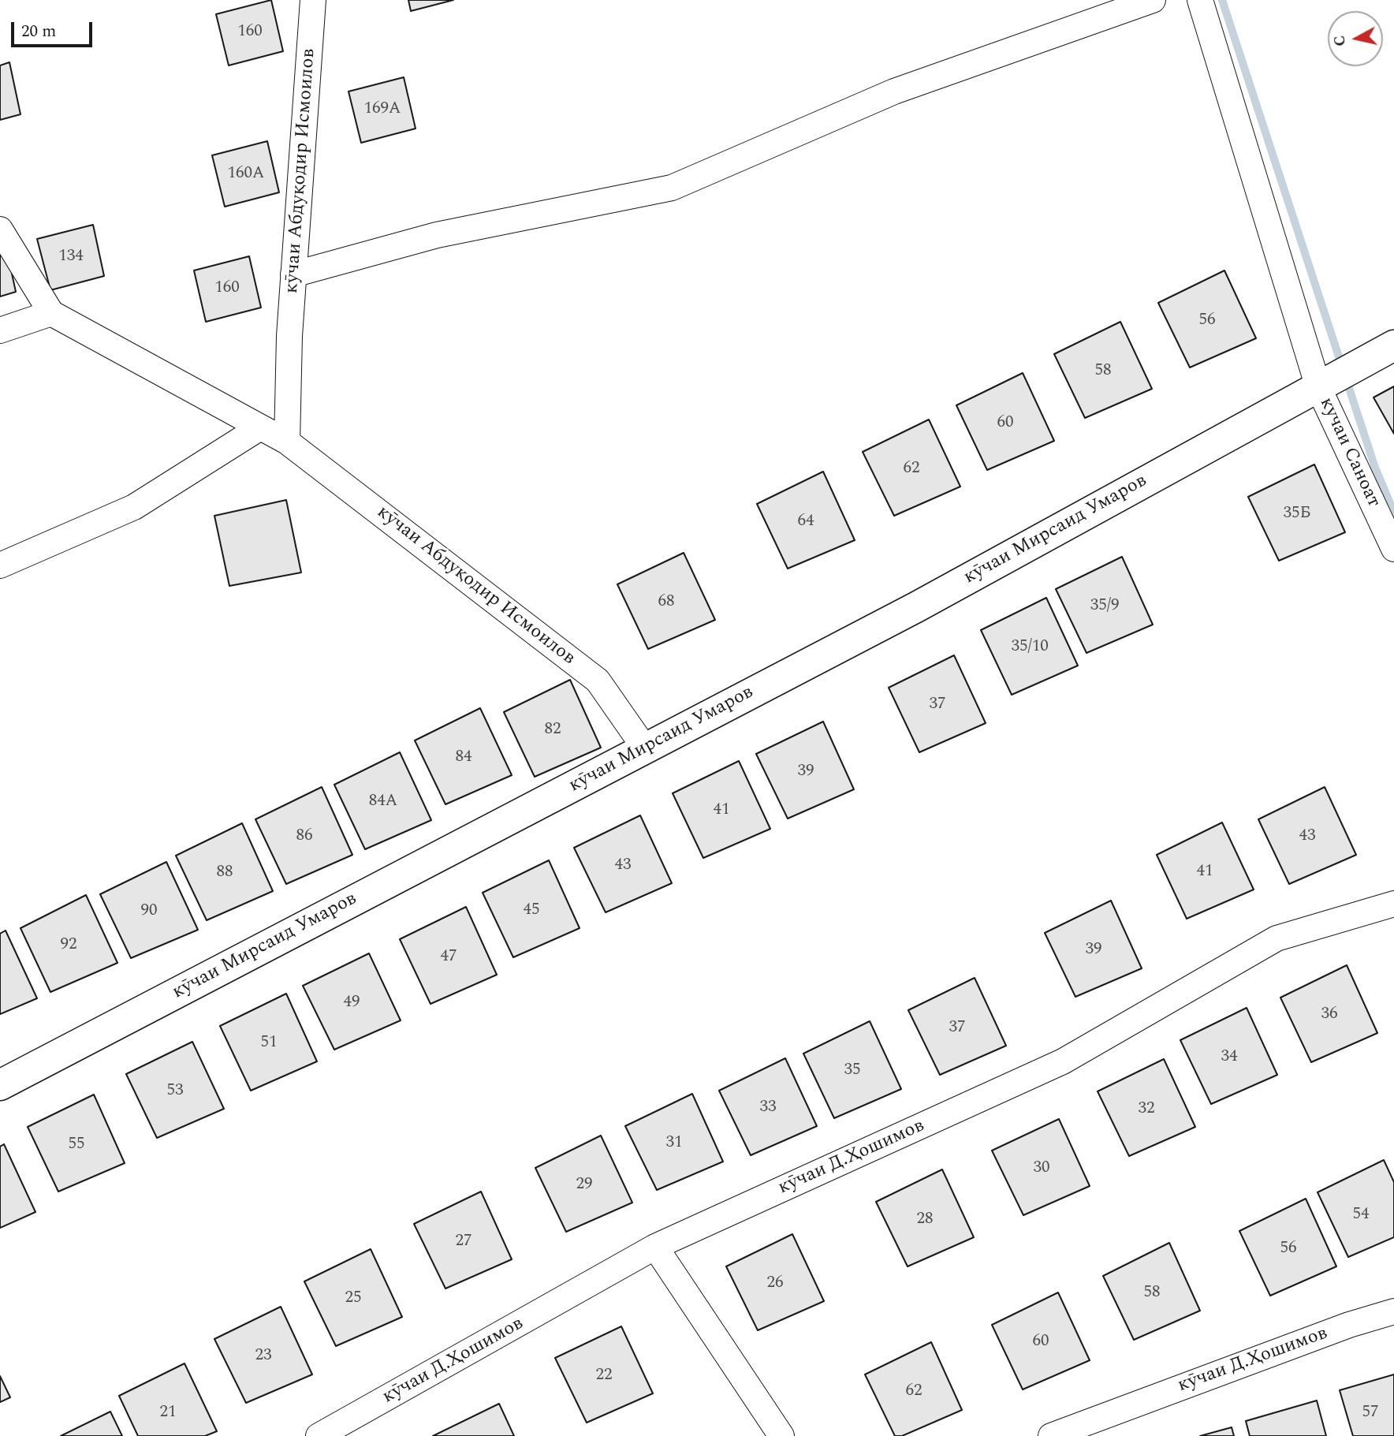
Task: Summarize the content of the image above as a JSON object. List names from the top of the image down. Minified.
{"streets":{"street":["кӯчаи Абдуқодир Исмоилов","кучаи Саноат","кӯчаи Мирсаид Умаров","кӯчаи Д.Ҳошимов"]},"crossings":[["кӯчаи Абдуқодир Исмоилов","кӯчаи Мирсаид Умаров"],["кучаи Саноат","кӯчаи Мирсаид Умаров"]],"house_numbers":["160","169А","160А","134","160","56","58","60","62","35Б","64","68","35/9","35/10","37","82","84","39","84А","41","86","43","43","41","88","45","90","92","39","47","49","36","37","51","34","35","53","33","32","31","55","30","29","54","28","27","56","26","58","25","60","23","22","62","21","57"],"scale_bar":"20 m","north":"left"}
